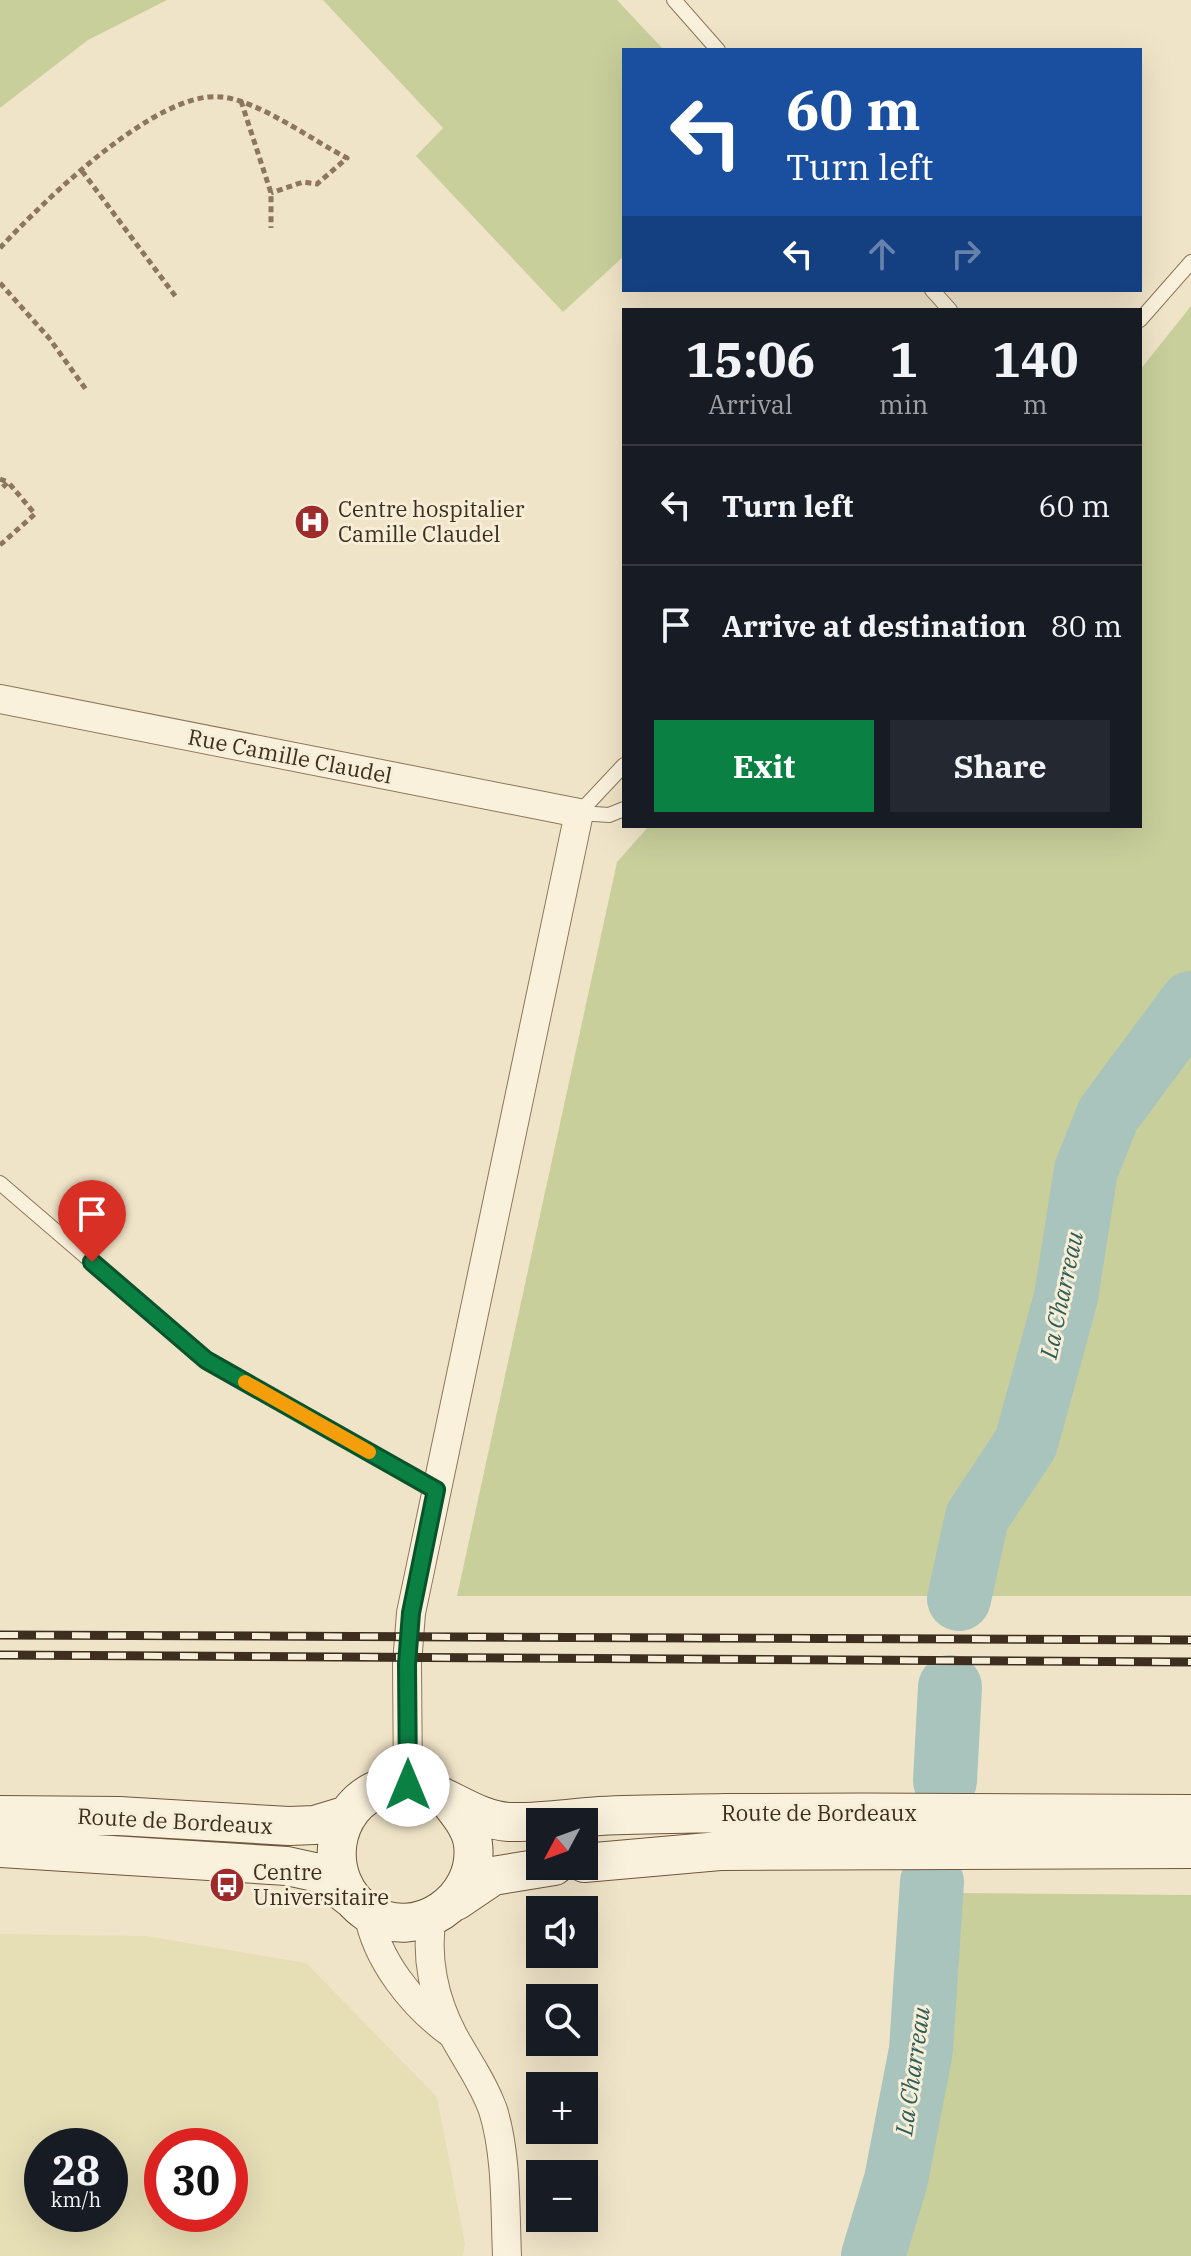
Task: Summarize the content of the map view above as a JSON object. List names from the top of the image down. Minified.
{"streets":{"main road":["Route de Bordeaux"],"street":["Rue Camille Claudel"]},"water":["La Charreau"],"places":{"hospital":["Centre hospitalier Camille Claudel"],"bus stop":["Centre Universitaire"]},"north":"bottom left","page":{"turn":["60 m","Turn left"],"eta":["15:06","Arrival","1","min","140","m"],"list":[{"name":"Turn left","value":"60 m"},{"name":"Arrive at destination","value":"80 m"}],"buttons":["Exit","Share"],"map_buttons":["+","−"],"speed":"28 km/h","limit":"30"}}
